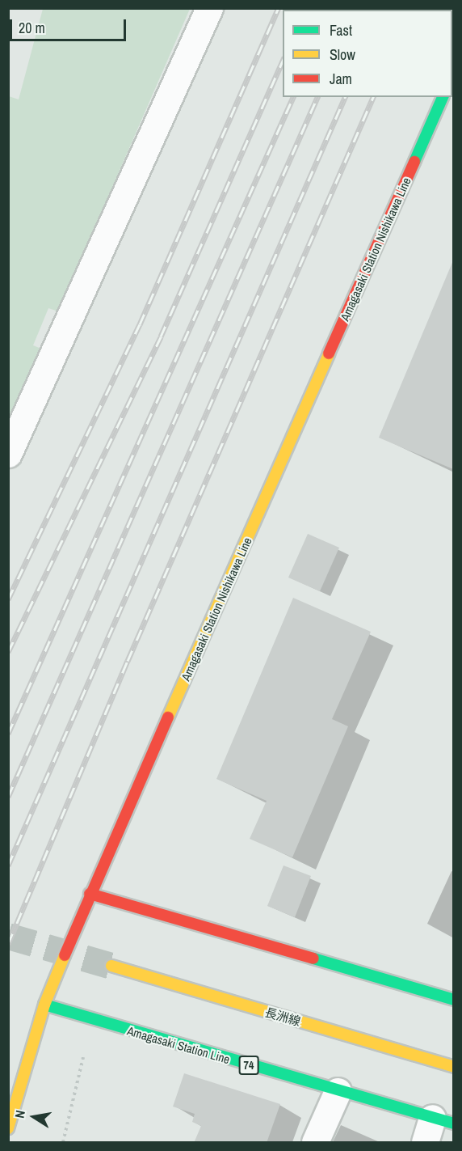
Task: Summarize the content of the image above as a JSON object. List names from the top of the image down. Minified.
{"streets":{"main road":["Amagasaki Station Nishikawa Line","長洲線","Amagasaki Station Line","74"]},"crossings":[["Amagasaki Station Nishikawa Line","Amagasaki Station Line"]],"legend":["Fast","Slow","Jam"],"scale_bar":"20 m","north":"left"}
